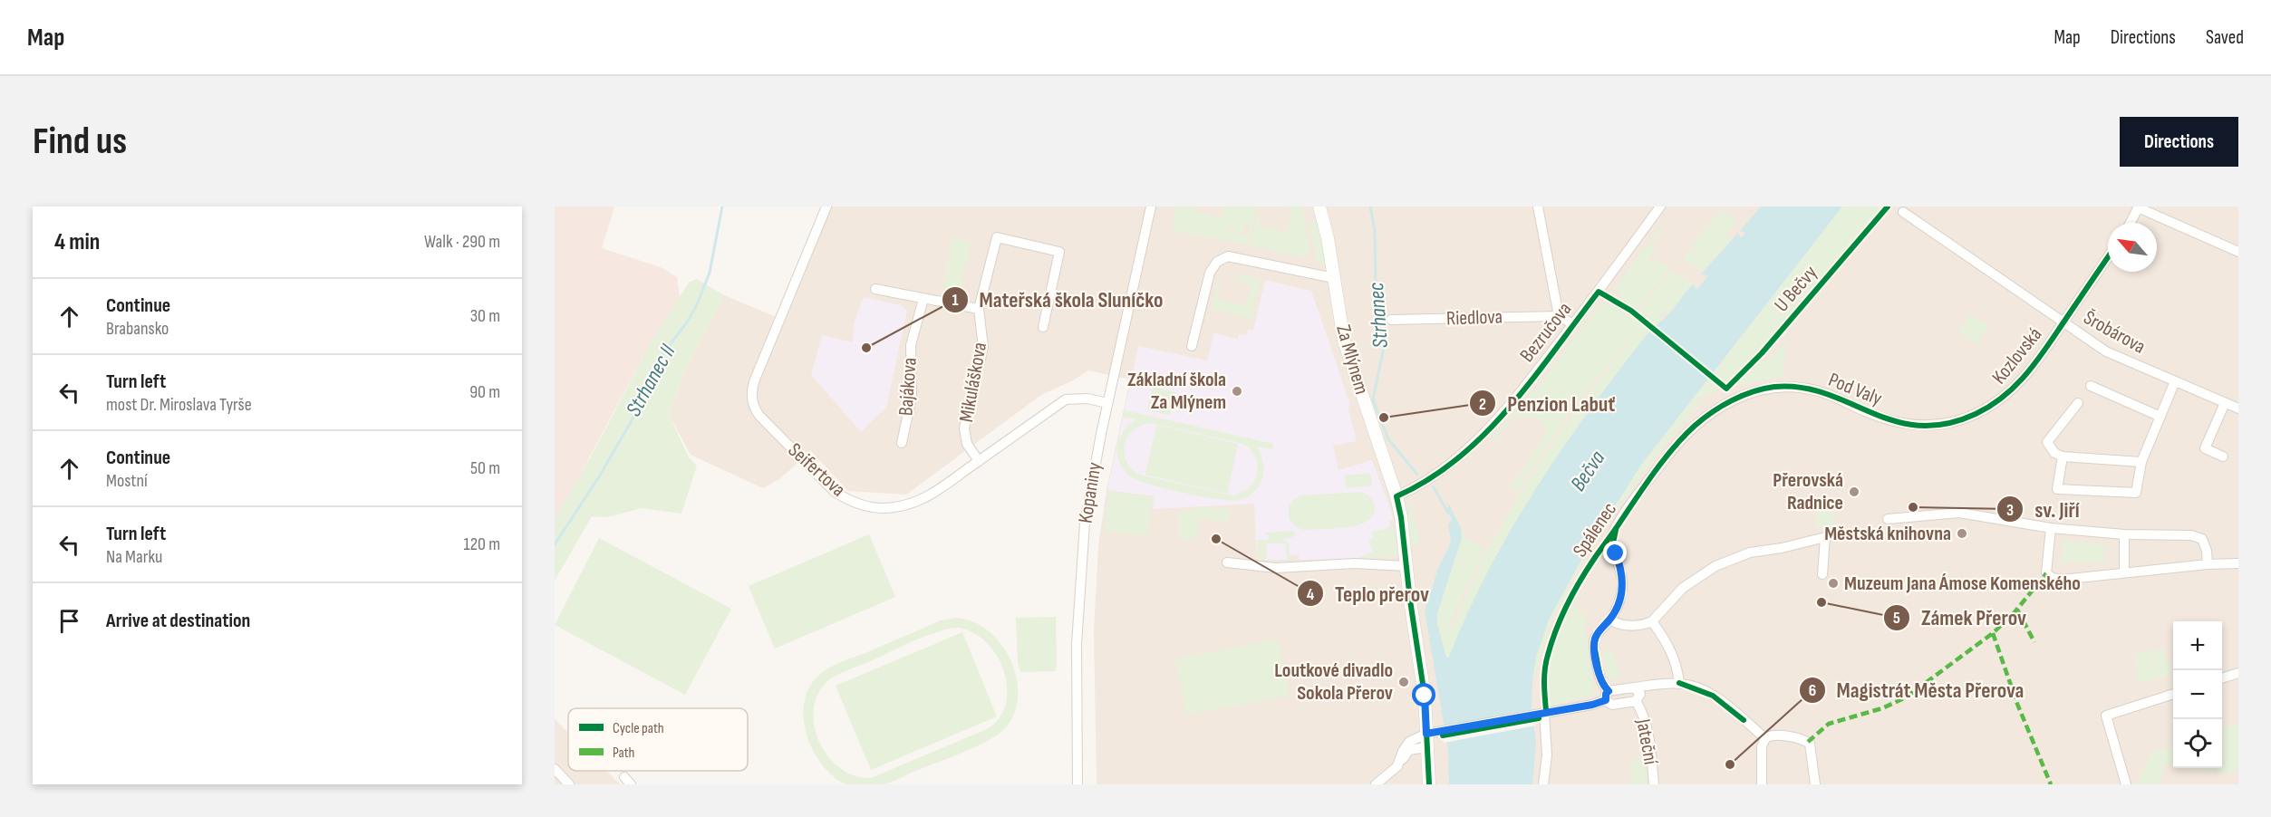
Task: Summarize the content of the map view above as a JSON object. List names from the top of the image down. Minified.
{"streets":{"street":["Riedlova","Bezručova","Šrobárova","Kozlovská","Za Mlýnem","Mikuláškova","Bajákova","Pod Valy","Seifertova","Kopaniny","Spálenec","Jateční"],"cycle path":["U Bečvy"]},"crossings":[["Bezručova","Za Mlýnem"],["Šrobárova","Kozlovská"],["Kozlovská","Pod Valy"],["Mikuláškova","Seifertova"],["Pod Valy","Spálenec"],["Seifertova","Kopaniny"]],"water":["Strhanec","Strhanec II","Bečva"],"places":["Mateřská škola Sluníčko","Základní škola Za Mlýnem","Penzion Labuť","Přerovská Radnice","sv. Jiří","Městská knihovna","Teplo přerov","Muzeum Jana Ámose Komenského","Zámek Přerov","Loutkové divadlo Sokola Přerov","Magistrát Města Přerova"],"legend":["Cycle path","Path"],"north":"top left","page":{"header":"Map","nav":["Map","Directions","Saved"],"buttons":"Directions","title":"Find us","heading":["4 min","Walk · 290 m"],"list":[["Continue","Brabansko","30 m"],["Turn left","most Dr. Miroslava Tyrše","90 m"],["Continue","Mostní","50 m"],["Turn left","Na Marku","120 m"],"Arrive at destination"],"map_buttons":["+","−"]}}
